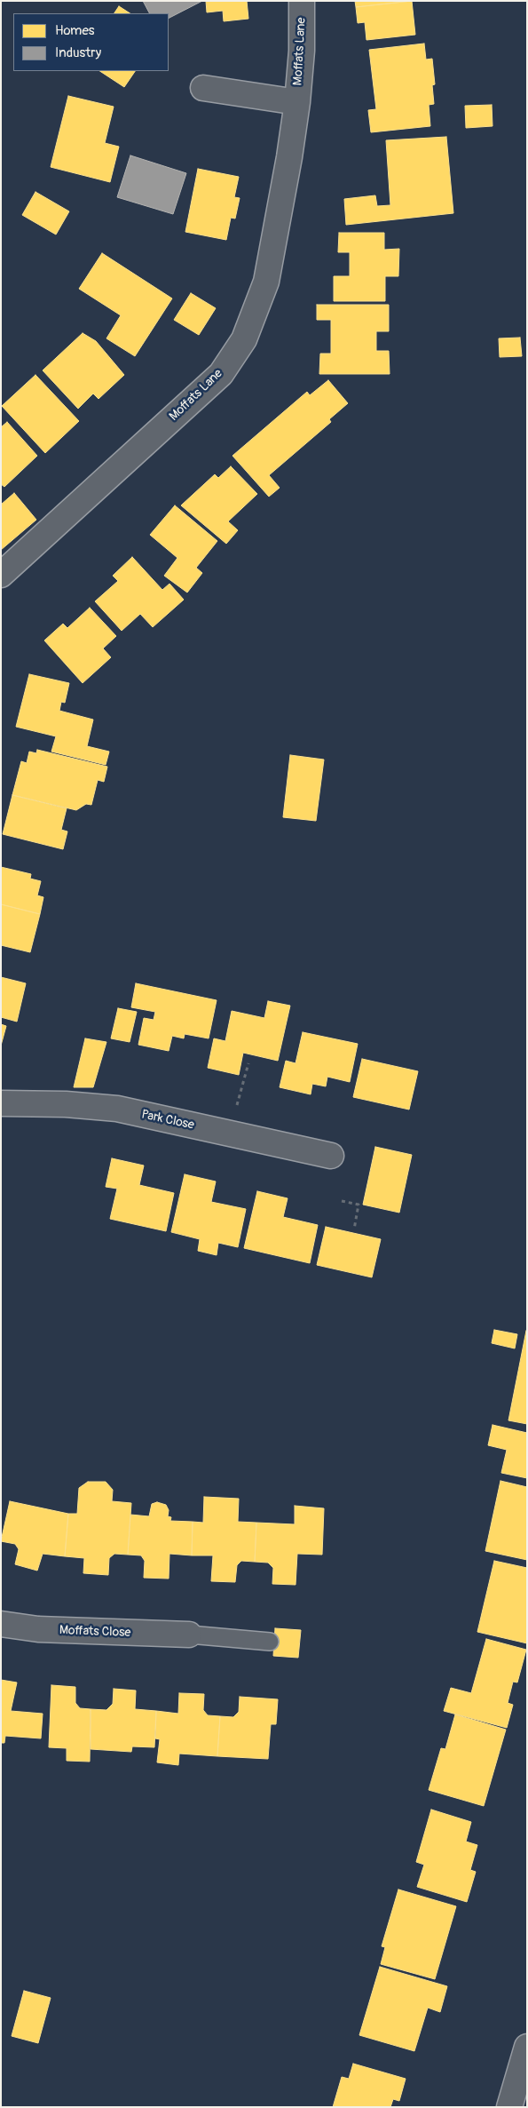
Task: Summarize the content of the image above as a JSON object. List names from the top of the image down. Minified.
{"streets":{"street":["Moffats Lane","Park Close","Moffats Close"]},"legend":["Homes","Industry"]}
